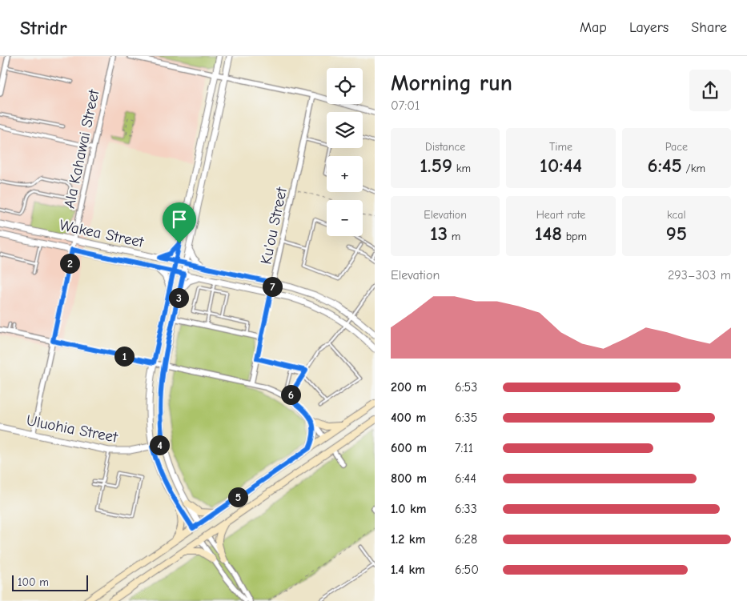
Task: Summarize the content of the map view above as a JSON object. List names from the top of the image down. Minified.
{"streets":{"street":["Ala Kahawai Street","Ku'ou Street","Wakea Street","Uluohia Street"]},"crossings":[["Ala Kahawai Street","Wakea Street"],["Ala Kahawai Street","Uluohia Street"],["Ku'ou Street","Wakea Street"]],"scale_bar":"100 m","page":{"header":"Stridr","nav":["Map","Layers","Share"],"heading":["Morning run","07:01"],"map_buttons":["+","−"],"stats":[["Distance","1.59 km"],["Time","10:44"],["Pace","6:45 /km"],["Elevation","13 m"],["Heart rate","148 bpm"],["kcal","95"]],"pins":["2","7","3","1","6","4","5"],"chart":["Elevation","293–303 m"],"list":[{"name":"200 m","note":"6:53"},{"name":"400 m","note":"6:35"},{"name":"600 m","note":"7:11"},{"name":"800 m","note":"6:44"},{"name":"1.0 km","note":"6:33"},{"name":"1.2 km","note":"6:28"},{"name":"1.4 km","note":"6:50"}],"scale":"100 m"}}
